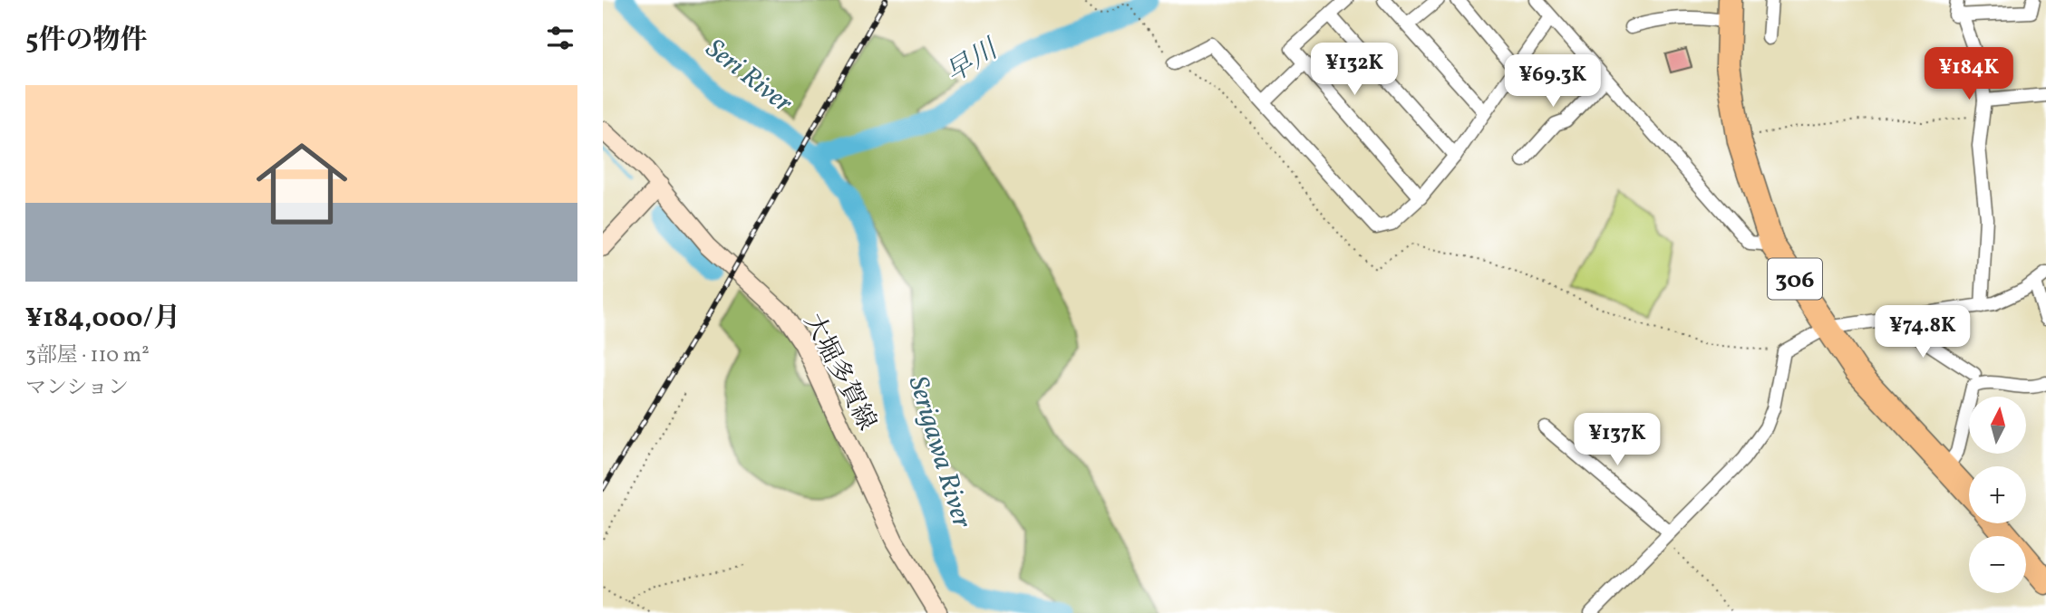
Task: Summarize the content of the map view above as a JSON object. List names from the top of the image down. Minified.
{"streets":{"highway":["306"],"main road":["大堀多賀線"]},"water":["早川","Seri River","Serigawa River"],"north":"top","page":{"heading":"5件の物件","price":["¥132K","¥184K","¥69.3K","¥74.8K","¥137K"],"list":[{"name":"¥184,000/月","note":"3部屋 · 110 m² · マンション"}],"map_buttons":["+","−"]}}
